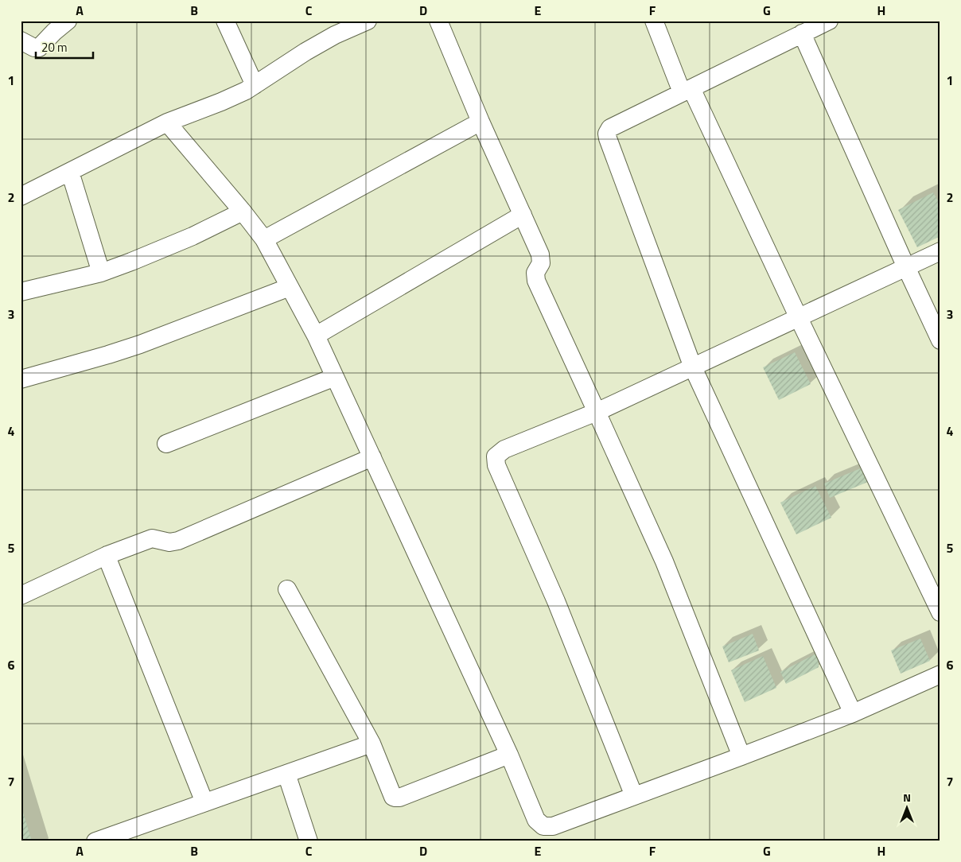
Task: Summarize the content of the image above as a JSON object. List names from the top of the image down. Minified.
{"scale_bar":"20 m","north":"top","grid":{"columns":["A","B","C","D","E","F","G","H"],"rows":["1","2","3","4","5","6","7"]}}
